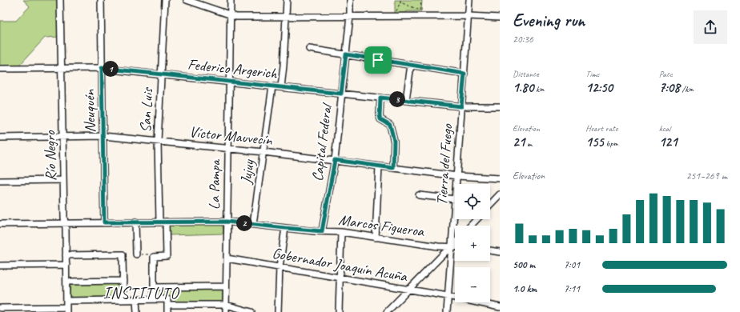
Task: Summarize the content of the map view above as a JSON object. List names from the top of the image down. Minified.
{"streets":{"street":["Federico Argerich","San Luis","Neuquén","Víctor Mauvecín","Capital Federal","Río Negro","Tierra del Fuego","Jujuy","La Pampa","Marcos Figueroa","Gobernador Joaquín Acuña"]},"crossings":[["Federico Argerich","San Luis"],["Federico Argerich","Neuquén"],["Federico Argerich","Capital Federal"],["Federico Argerich","Río Negro"],["Federico Argerich","Tierra del Fuego"],["Federico Argerich","Jujuy"],["Federico Argerich","La Pampa"],["San Luis","Víctor Mauvecín"],["San Luis","Marcos Figueroa"],["Neuquén","Víctor Mauvecín"],["Neuquén","Marcos Figueroa"],["Víctor Mauvecín","Capital Federal"],["Víctor Mauvecín","Río Negro"],["Víctor Mauvecín","Tierra del Fuego"],["Víctor Mauvecín","Jujuy"],["Víctor Mauvecín","La Pampa"],["Capital Federal","Marcos Figueroa"],["Río Negro","Marcos Figueroa"],["Tierra del Fuego","Marcos Figueroa"],["Tierra del Fuego","Gobernador Joaquín Acuña"],["Jujuy","Marcos Figueroa"],["La Pampa","Marcos Figueroa"],["La Pampa","Gobernador Joaquín Acuña"]],"districts":["INSTITUTO"],"page":{"heading":["Evening run","20:36"],"stats":[["Distance","1.80 km"],["Time","12:50"],["Pace","7:08 /km"],["Elevation","21 m"],["Heart rate","155 bpm"],["kcal","121"]],"pins":["1","3","2"],"chart":["Elevation","251–269 m"],"map_buttons":["+","−"],"list":[{"name":"500 m","note":"7:01"},{"name":"1.0 km","note":"7:11"}]}}
